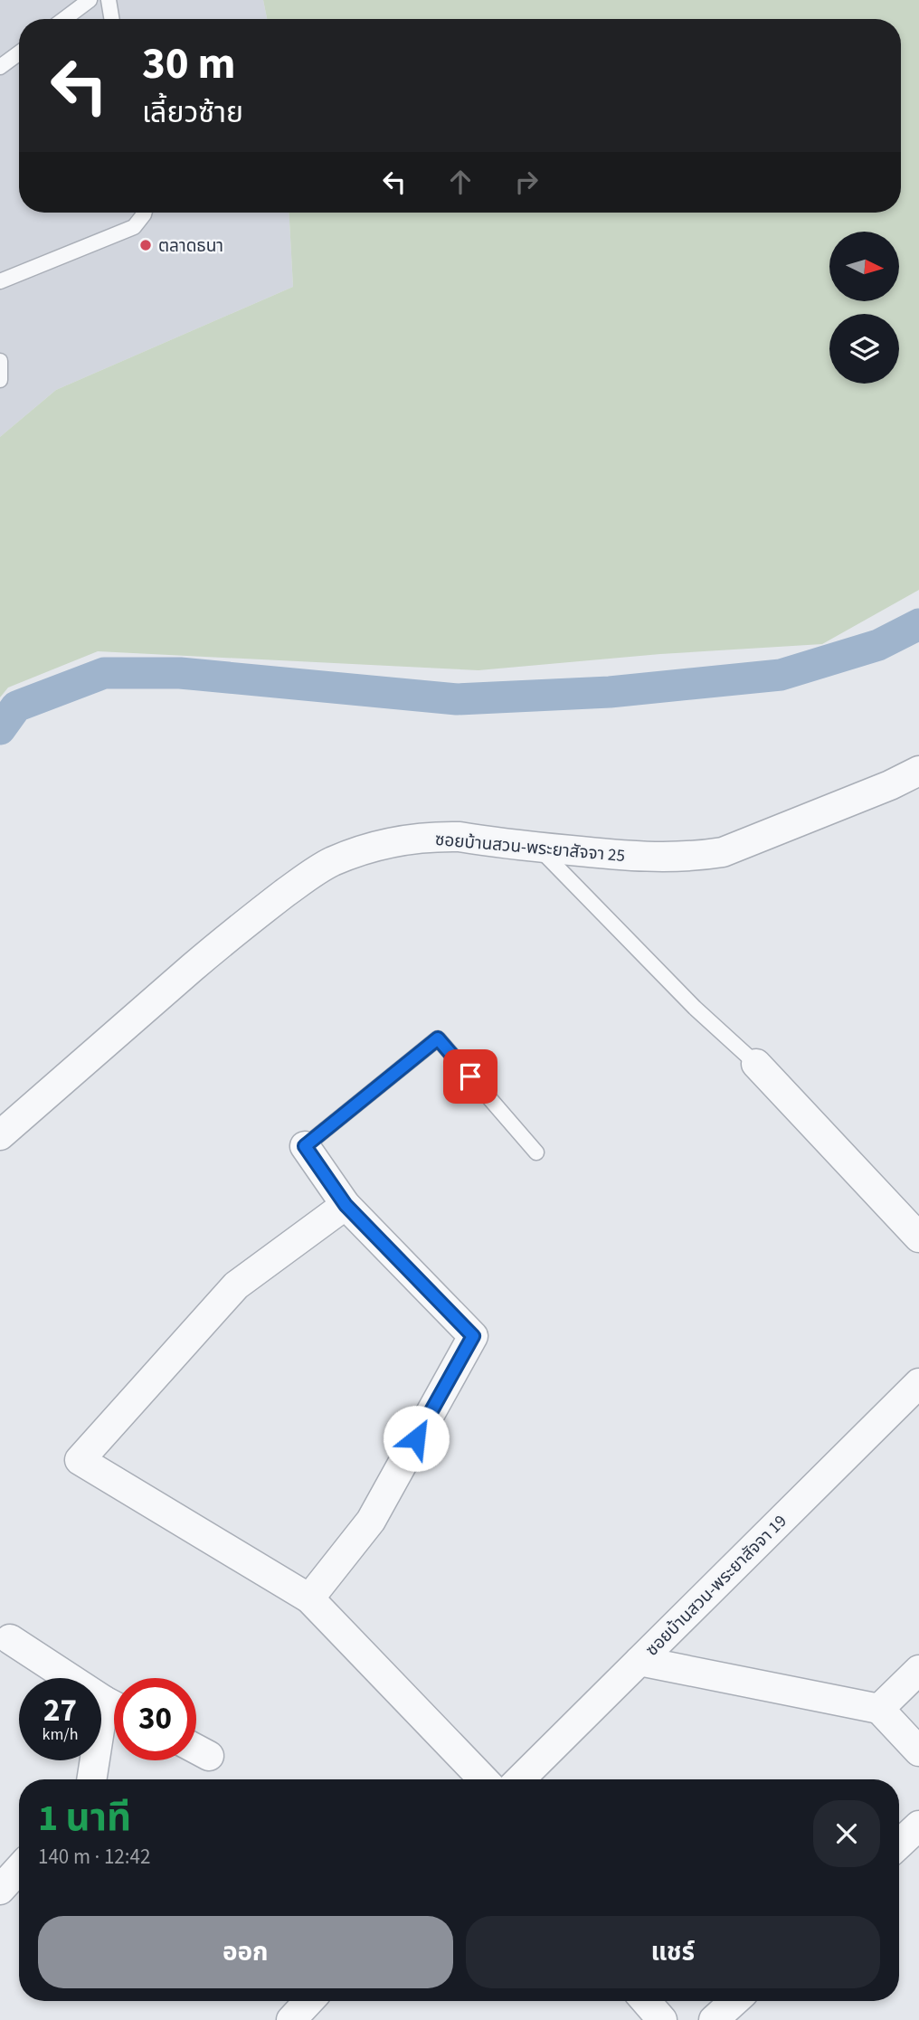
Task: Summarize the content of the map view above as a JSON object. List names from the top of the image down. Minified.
{"streets":{"street":["ซอยบ้านสวน-พระยาสัจจา 25","ซอยบ้านสวน-พระยาสัจจา 19"]},"places":["ตลาดธนา"],"north":"right","page":{"turn":["30 m","เลี้ยวซ้าย"],"speed":"27 km/h","limit":"30","heading":["1 นาที","140 m · 12:42"],"buttons":["ออก","แชร์"]}}
